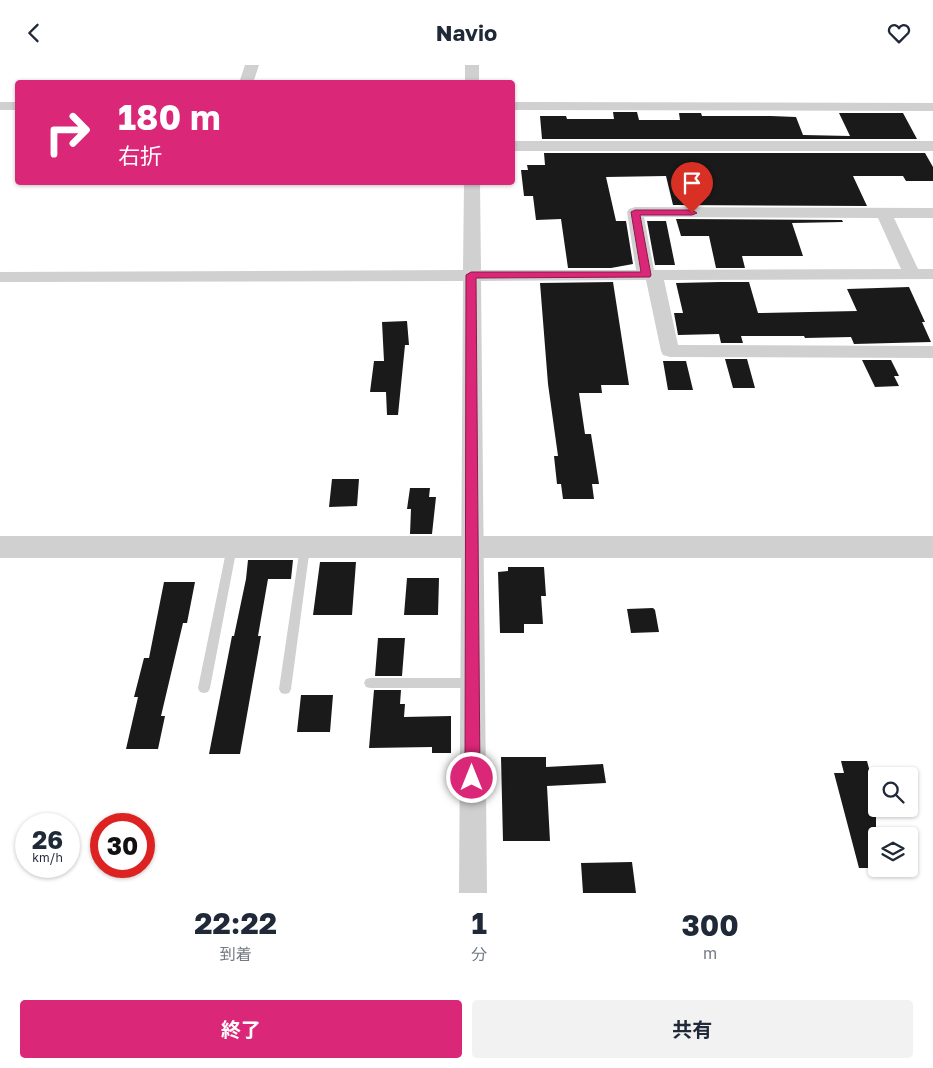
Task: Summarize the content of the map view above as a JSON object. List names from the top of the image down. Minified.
{"page":{"header":"Navio","turn":["180 m","右折"],"speed":"26 km/h","limit":"30","eta":["22:22","到着","1","分","300","m"],"buttons":["終了","共有"]}}
